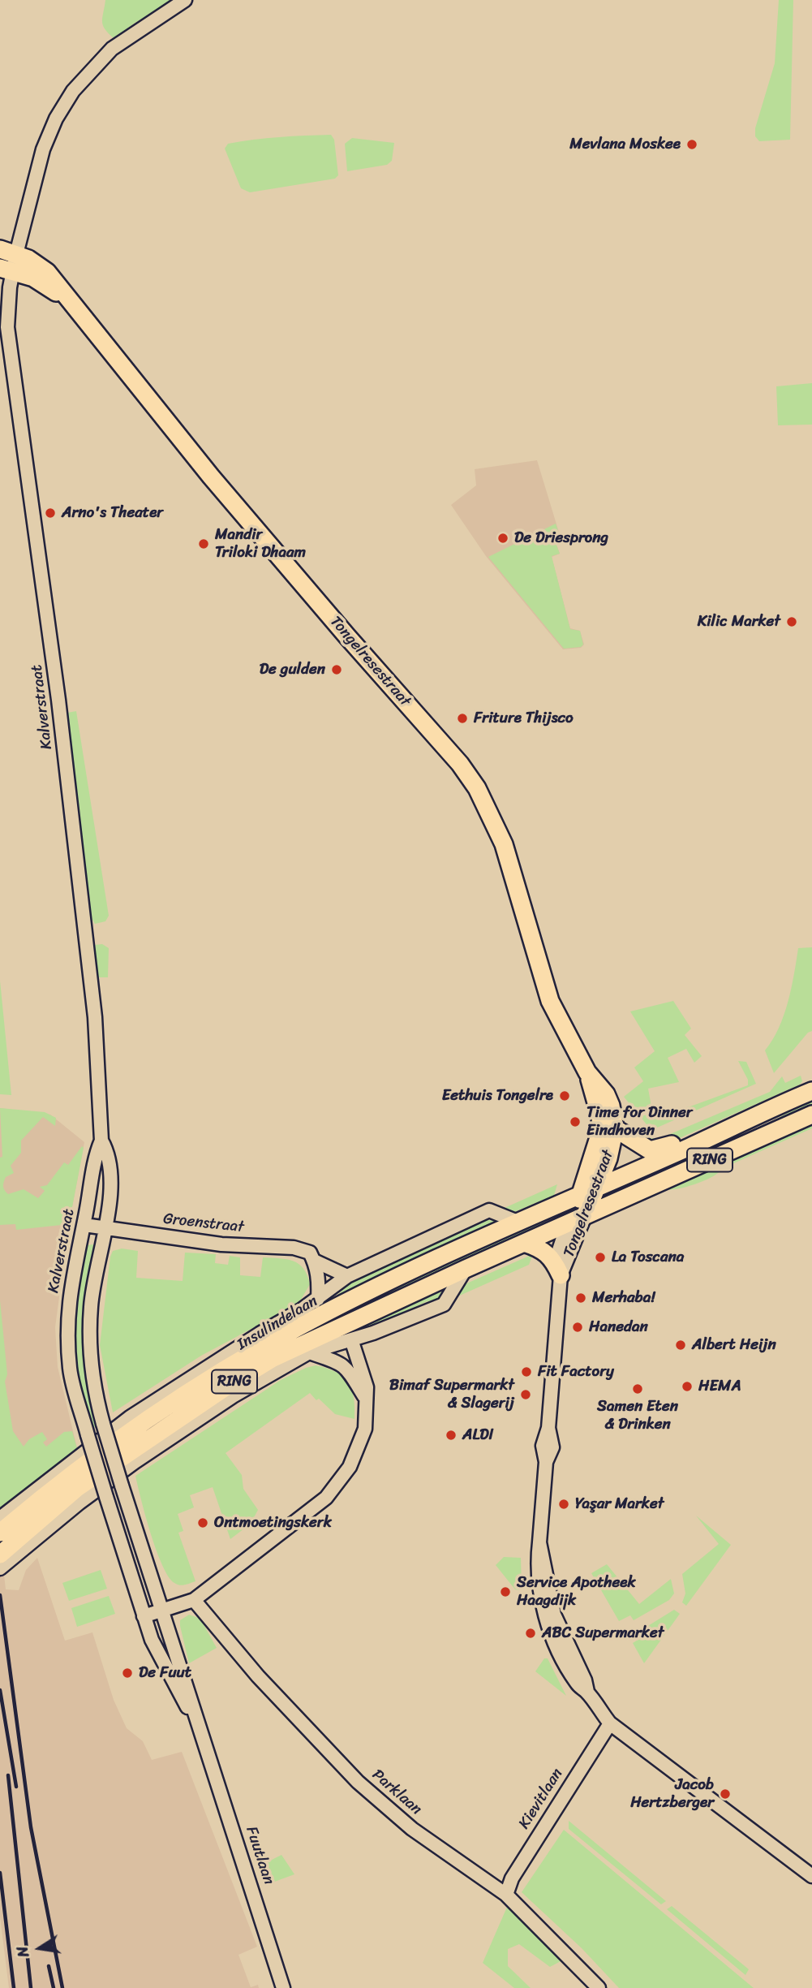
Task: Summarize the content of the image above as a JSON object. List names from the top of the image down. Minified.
{"streets":{"main road":["Tongelresestraat","RING","Insulindelaan"],"street":["Kalverstraat","Groenstraat","Parklaan","Kievitlaan","Fuutlaan"]},"crossings":[["Tongelresestraat","Kalverstraat"],["Tongelresestraat","RING"],["Tongelresestraat","Insulindelaan"],["Tongelresestraat","Kievitlaan"],["Kalverstraat","Groenstraat"],["Kalverstraat","Fuutlaan"],["RING","Insulindelaan"],["Groenstraat","Insulindelaan"],["Parklaan","Kievitlaan"]],"places":["Mevlana Moskee","Arno's Theater","De Driesprong","Mandir Triloki Dhaam","Kilic Market","De gulden","Friture Thijsco","Eethuis Tongelre","Time for Dinner Eindhoven","La Toscana","Merhaba!","Hanedan","Albert Heijn","Fit Factory","HEMA","Samen Eten & Drinken","Bimaf Supermarkt & Slagerij","ALDI","Yaşar Market","Ontmoetingskerk","Service Apotheek Haagdijk","ABC Supermarket","De Fuut","Jacob Hertzberger"],"north":"left"}
